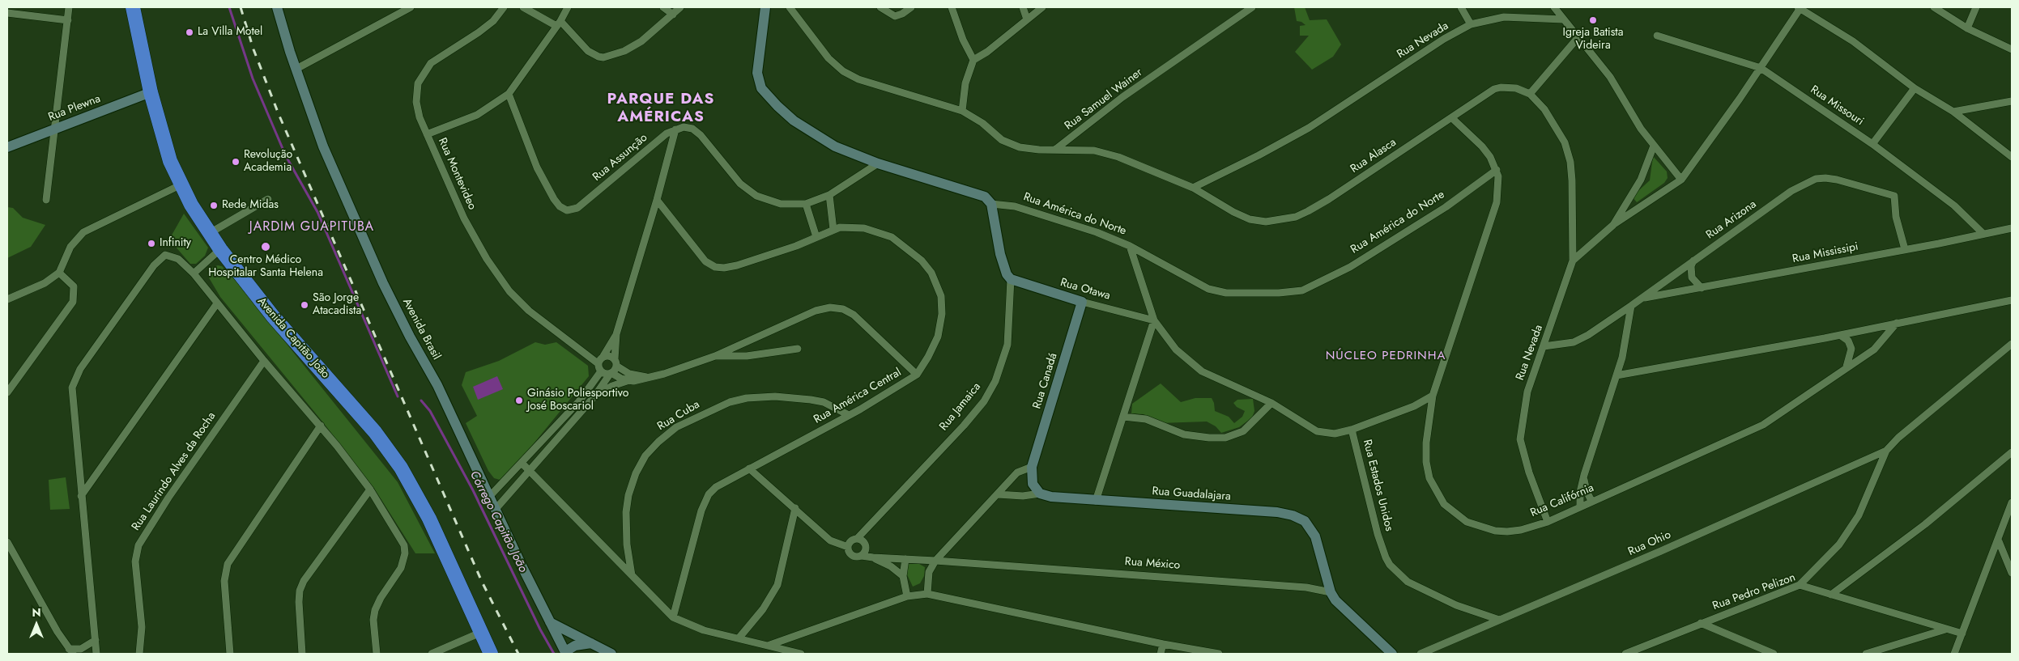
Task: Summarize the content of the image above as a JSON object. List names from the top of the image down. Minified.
{"streets":{"highway":["Avenida Capitão João"],"street":["Rua Nevada","Rua Samuel Wainer","Rua Missouri","Rua Plewna","Rua Alasca","Rua Assunção","Rua Montevideo","Rua América do Norte","Rua Arizona","Rua Mississipi","Rua Otawa","Avenida Brasil","Rua Canadá","Rua América Central","Rua Jamaica","Rua Cuba","Rua Laurindo Alves da Rocha","Rua Estados Unidos","Rua Guadalajara","Rua Califórnia","Rua Ohio","Rua México","Rua Pedro Pelizon"]},"crossings":[["Rua Nevada","Rua Alasca"],["Rua Nevada","Rua Arizona"],["Rua Nevada","Rua Califórnia"],["Rua Samuel Wainer","Rua Alasca"],["Rua Missouri","Rua Mississipi"],["Rua Plewna","Avenida Capitão João"],["Rua Alasca","Rua Califórnia"],["Rua América do Norte","Rua Jamaica"],["Rua América do Norte","Rua Estados Unidos"],["Rua América do Norte","Rua Califórnia"],["Rua Arizona","Rua Mississipi"],["Rua Otawa","Rua Canadá"],["Rua Otawa","Rua Jamaica"],["Rua Otawa","Rua Estados Unidos"],["Rua Canadá","Rua Guadalajara"],["Rua América Central","Rua Cuba"],["Rua Jamaica","Rua México"],["Rua Estados Unidos","Rua Ohio"],["Rua Guadalajara","Rua México"]],"districts":["PARQUE DAS AMÉRICAS","JARDIM GUAPITUBA","NÚCLEO PEDRINHA"],"water":["Córrego Capitão João"],"places":["Igreja Batista Videira","La Villa Motel","Revolução Academia","Rede Midas","Infinity","Centro Médico Hospitalar Santa Helena","São Jorge Atacadista","Ginásio Poliesportivo José Boscariol"],"north":"top"}
